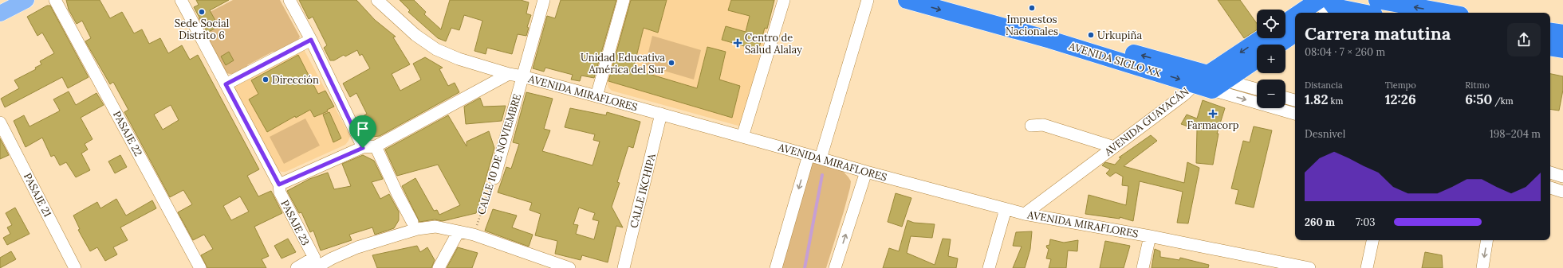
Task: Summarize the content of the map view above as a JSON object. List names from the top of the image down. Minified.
{"streets":{"highway":["AVENIDA SIGLO XX","AVENIDA GUAYACÁN"],"street":["AVENIDA MIRAFLORES","PASAJE 22","CALLE 10 DE NOVIEMBRE","CALLE IKCHIPA","PASAJE 21","PASAJE 23"]},"crossings":[["AVENIDA SIGLO XX","AVENIDA GUAYACÁN"],["AVENIDA MIRAFLORES","AVENIDA GUAYACÁN"],["AVENIDA MIRAFLORES","CALLE 10 DE NOVIEMBRE"],["AVENIDA MIRAFLORES","CALLE IKCHIPA"]],"places":{"other":["Impuestos Nacionales","Sede Social Distrito 6","Urkupiña","Unidad Educativa América del Sur","Dirección"],"health":["Centro de Salud Alalay","Farmacorp"]},"page":{"map_buttons":["+","−"],"heading":["Carrera matutina","08:04 · 7 × 260 m"],"stats":[["Distancia","1.82 km"],["Tiempo","12:26"],["Ritmo","6:50 /km"]],"chart":["Desnivel","198–204 m"],"list":[{"name":"260 m","note":"7:03"}]}}
